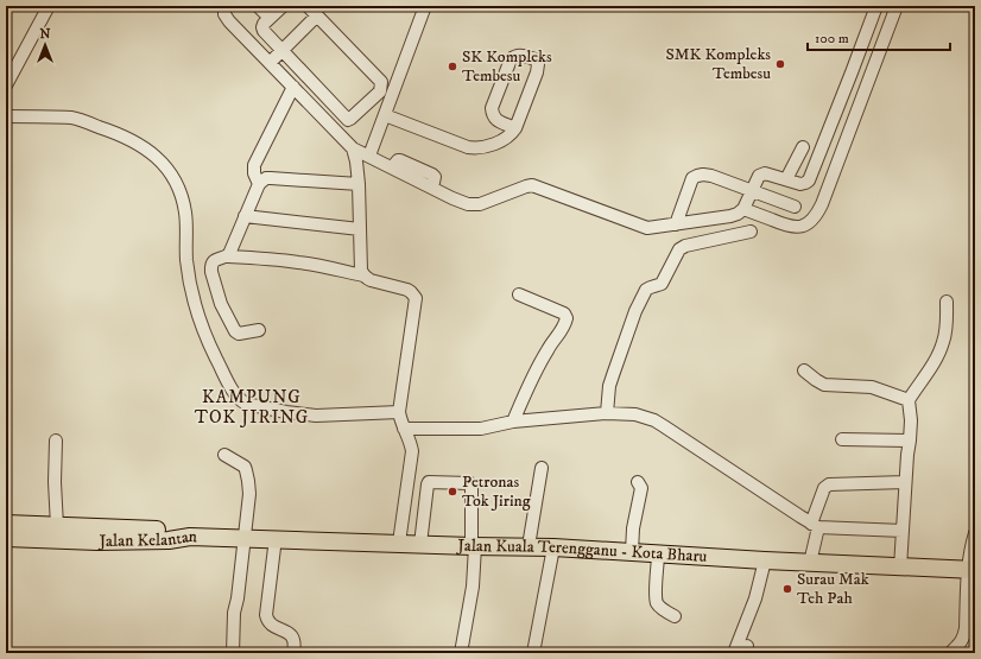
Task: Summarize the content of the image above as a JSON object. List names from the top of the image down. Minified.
{"streets":{"highway":["Jalan Kelantan","Jalan Kuala Terengganu - Kota Bharu"]},"crossings":[["Jalan Kelantan","Jalan Kuala Terengganu - Kota Bharu"]],"districts":["KAMPUNG TOK JIRING"],"places":["SMK Kompleks Tembesu","SK Kompleks Tembesu","Petronas Tok Jiring","Surau Mak Teh Pah"],"scale_bar":"100 m","north":"top"}
